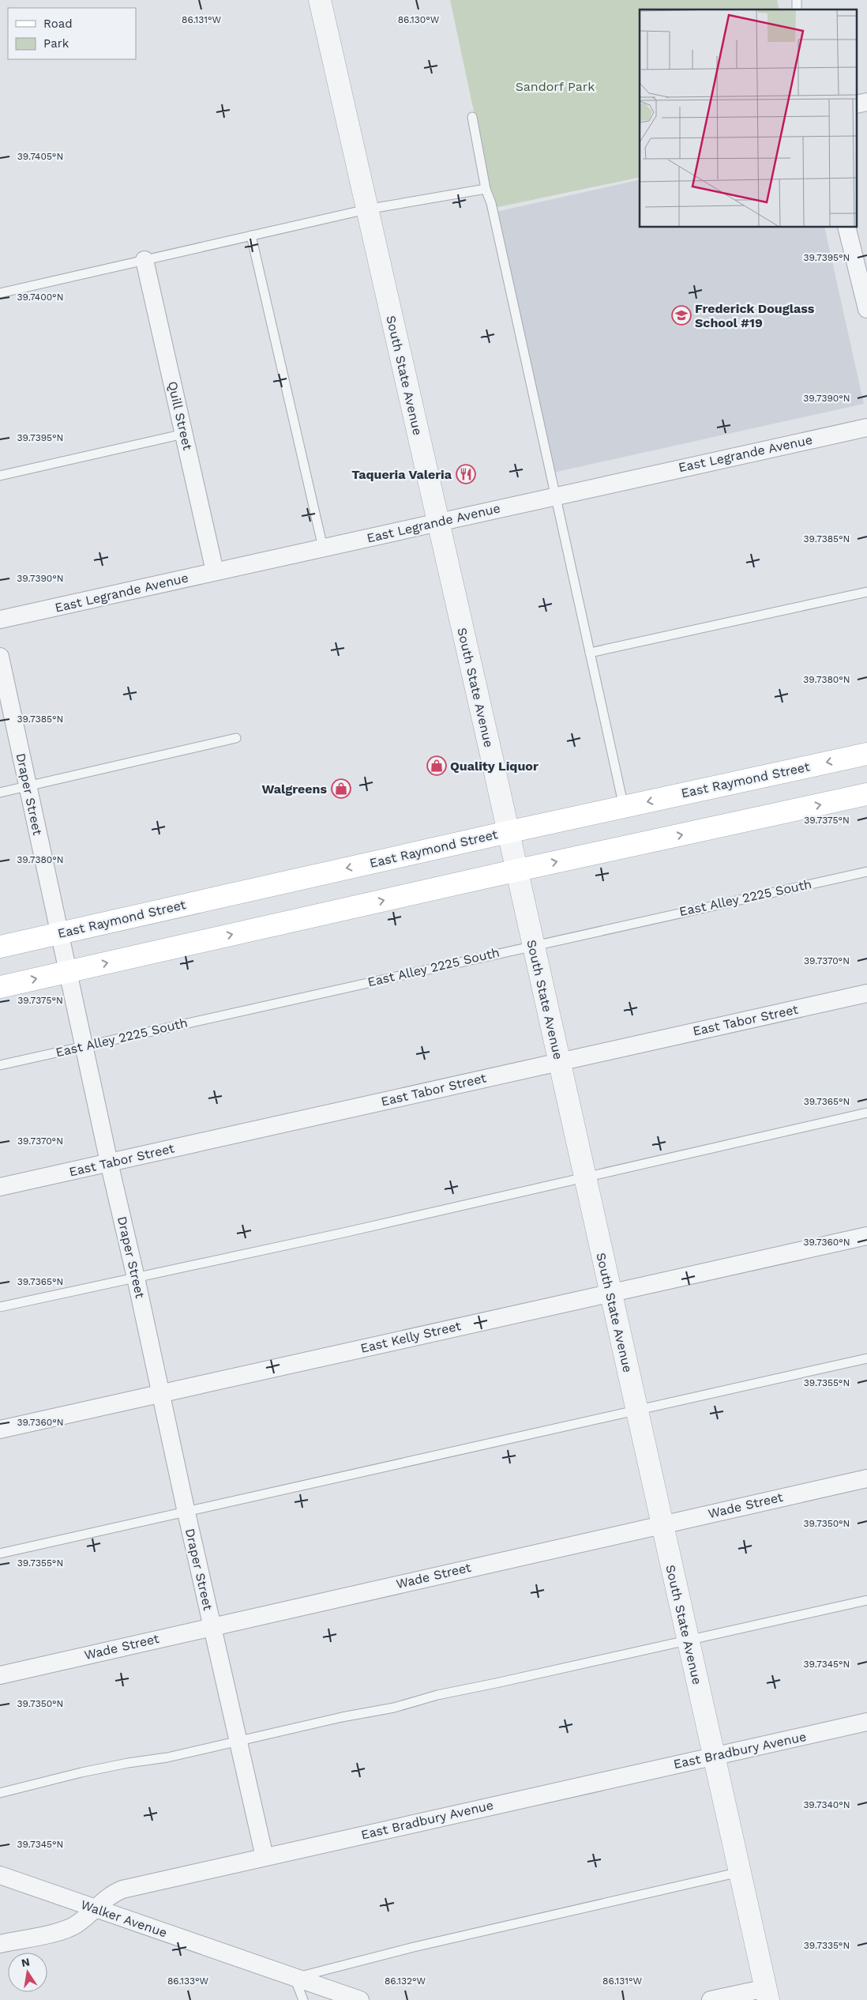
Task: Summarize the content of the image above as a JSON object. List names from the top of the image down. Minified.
{"streets":{"main road":["East Raymond Street"],"street":["South State Avenue","Quill Street","East Legrande Avenue","Draper Street","East Tabor Street","East Kelly Street","Wade Street","East Bradbury Avenue","Walker Avenue"],"lane":["East Alley 2225 South"]},"crossings":[["South State Avenue","East Legrande Avenue"],["South State Avenue","East Raymond Street"],["South State Avenue","East Alley 2225 South"],["South State Avenue","East Tabor Street"],["South State Avenue","East Kelly Street"],["South State Avenue","Wade Street"],["South State Avenue","East Bradbury Avenue"],["Quill Street","East Legrande Avenue"],["East Raymond Street","Draper Street"],["Draper Street","East Alley 2225 South"],["Draper Street","East Tabor Street"],["Draper Street","East Kelly Street"],["Draper Street","Wade Street"],["Draper Street","East Bradbury Avenue"],["East Bradbury Avenue","Walker Avenue"]],"parks":["Sandorf Park"],"places":{"school or university":["Frederick Douglass School #19"],"restaurant":["Taqueria Valeria"],"shop":["Quality Liquor","Walgreens"]},"legend":["Road","Park"],"north":"top","coordinates":["86.131°W","86.130°W","39.7405°N","39.7395°N","39.7400°N","39.7390°N","39.7385°N","39.7380°N","39.7375°N","39.7370°N","39.7365°N","39.7360°N","39.7355°N","39.7350°N","39.7345°N","39.7340°N","39.7335°N","86.133°W","86.132°W"]}
